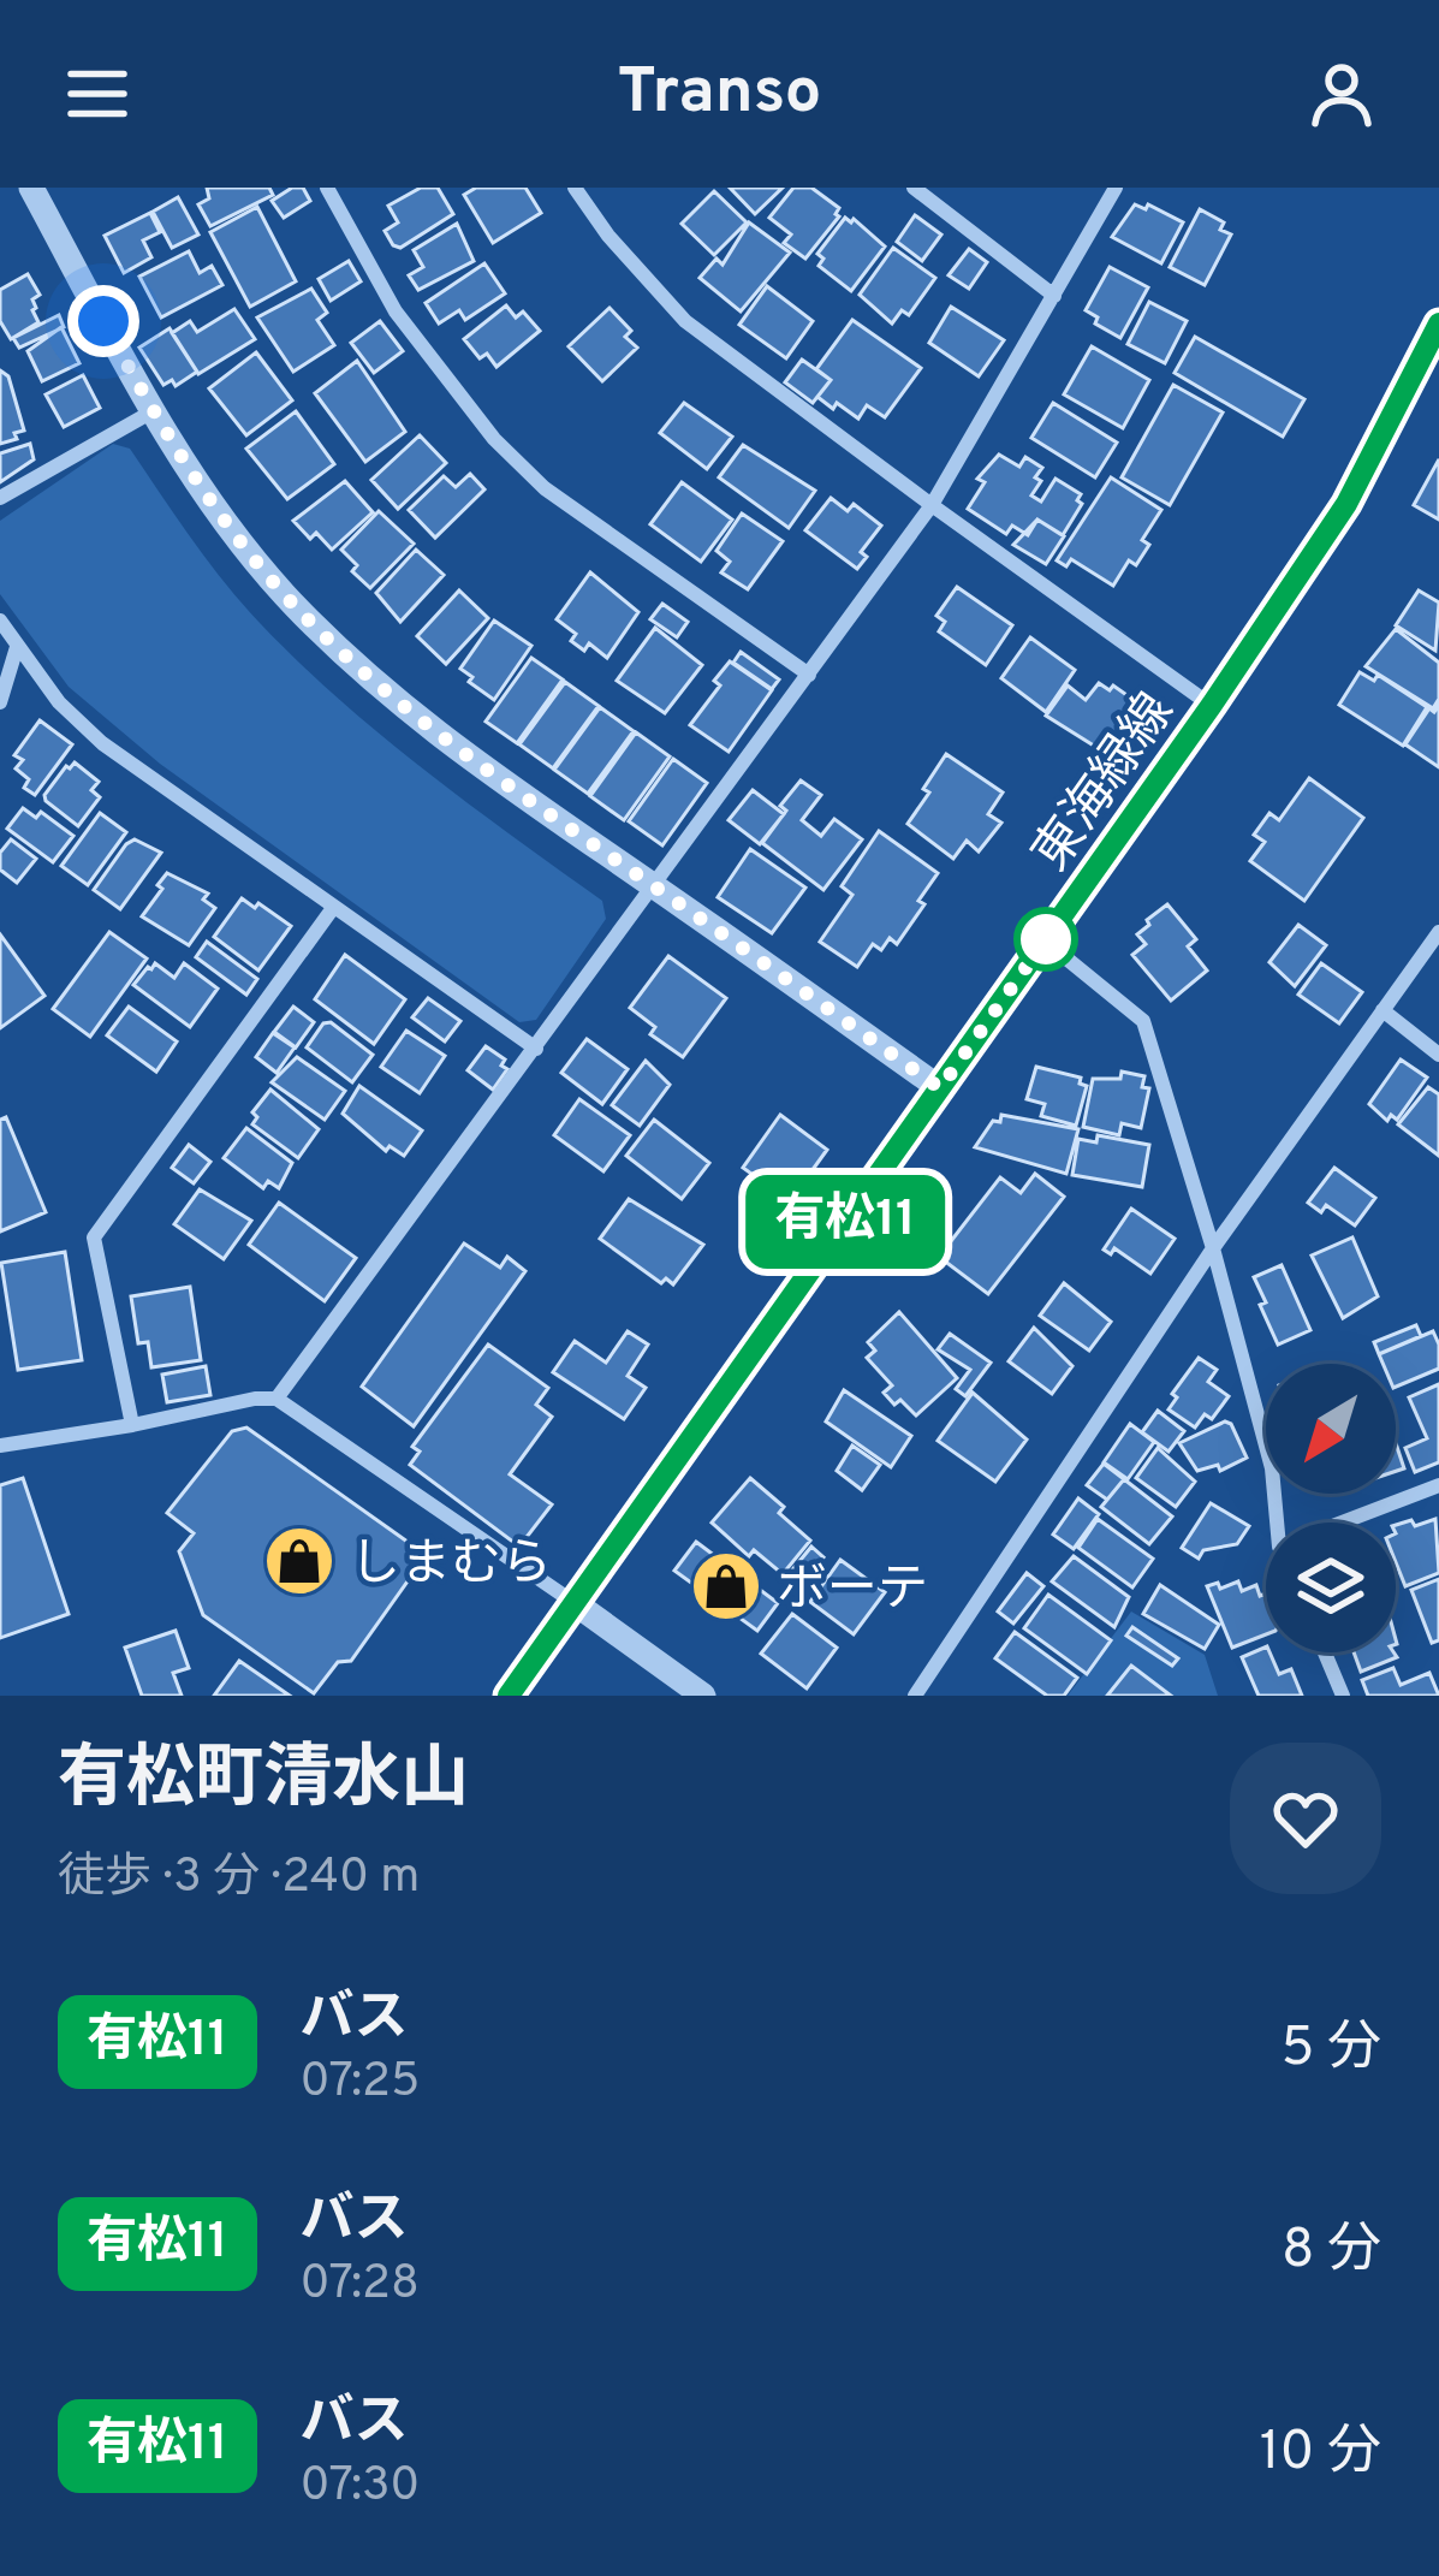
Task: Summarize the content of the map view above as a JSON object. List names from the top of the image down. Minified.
{"streets":{"main road":["東海緑線"]},"places":{"shop":["しまむら","ボーテ"]},"lines":["bus line 有松11"],"north":"bottom left","page":{"header":"Transo","on_map":"有松11","heading":["有松町清水山","徒歩 · 3 分 · 240 m"],"list":[{"mark":"有松11","name":"バス","note":"07:25","value":"5 分"},{"mark":"有松11","name":"バス","note":"07:28","value":"8 分"},{"mark":"有松11","name":"バス","note":"07:30","value":"10 分"}]}}
